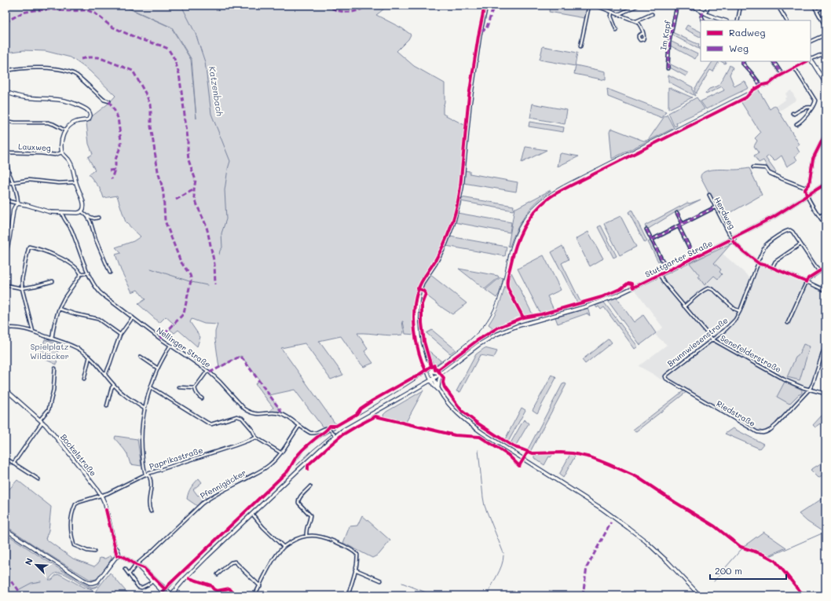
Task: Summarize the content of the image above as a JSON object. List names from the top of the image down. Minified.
{"streets":{"main road":["Stuttgarter Straße","Bockelstraße"],"street":["Im Kapf","Lauxweg","Herdweg","Brunnwiesenstraße","Nellinger Straße","Senefelderstraße","Riedstraße","Paprikastraße","Pfennigäcker"]},"crossings":[["Herdweg","Stuttgarter Straße"],["Stuttgarter Straße","Nellinger Straße"],["Stuttgarter Straße","Senefelderstraße"],["Brunnwiesenstraße","Senefelderstraße"],["Brunnwiesenstraße","Riedstraße"],["Nellinger Straße","Pfennigäcker"],["Senefelderstraße","Riedstraße"],["Bockelstraße","Paprikastraße"]],"water":["Katzenbach"],"parks":["Spielplatz Wildäcker"],"legend":["Radweg","Weg"],"scale_bar":"200 m","north":"top left"}
